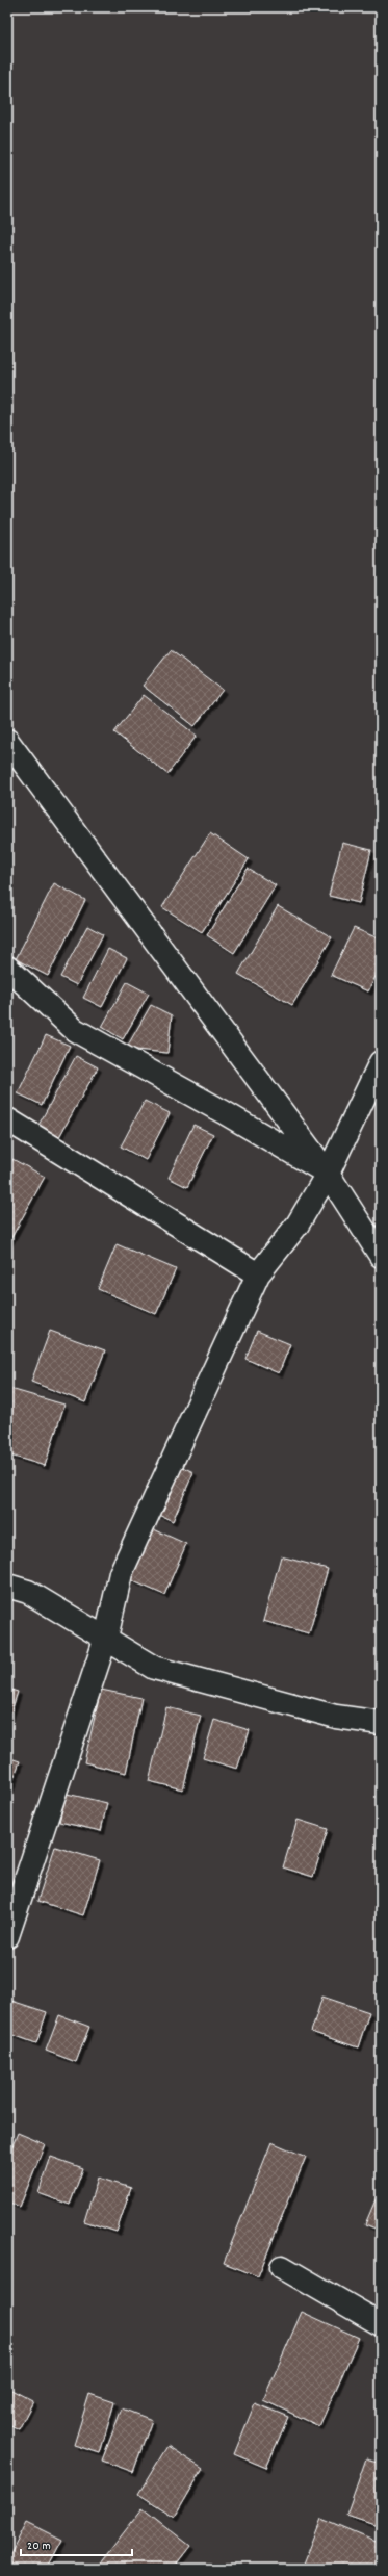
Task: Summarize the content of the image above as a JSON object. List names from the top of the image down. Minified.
{"scale_bar":"20 m"}
